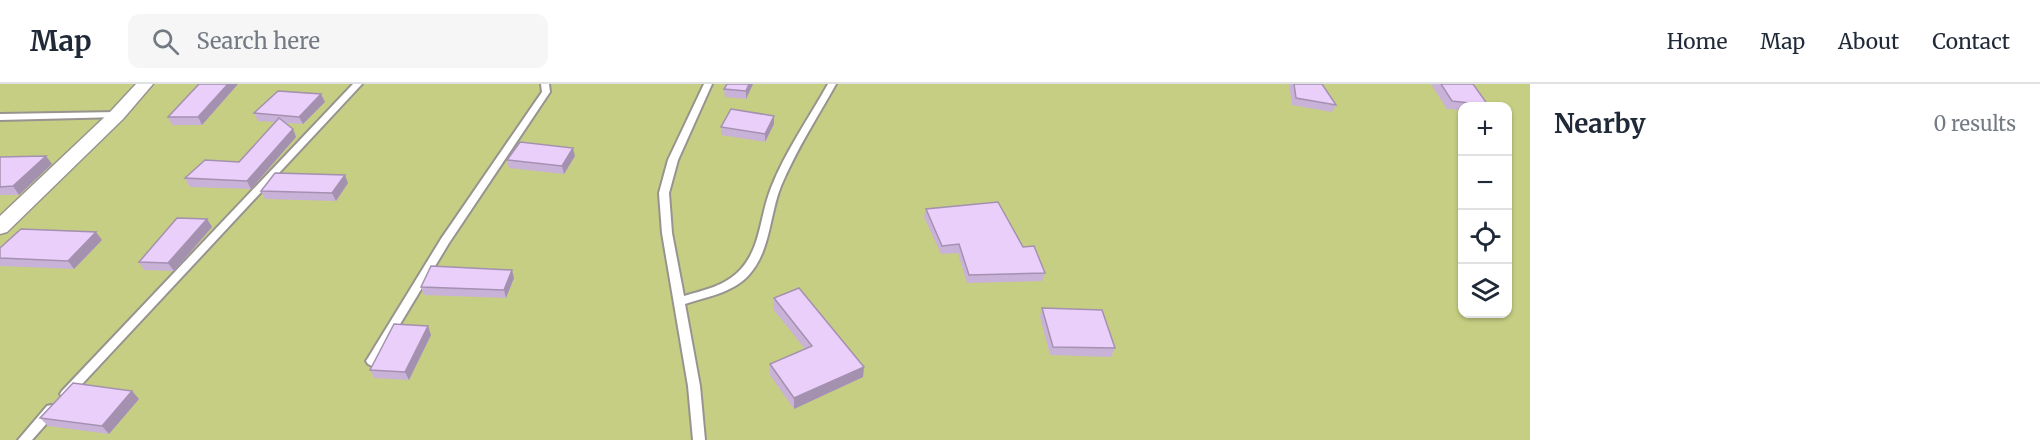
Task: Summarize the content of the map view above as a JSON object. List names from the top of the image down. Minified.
{"page":{"header":"Map","search":"Search here","nav":["Home","Map","About","Contact"],"heading":["Nearby","0 results"],"map_buttons":["+","−"]}}
